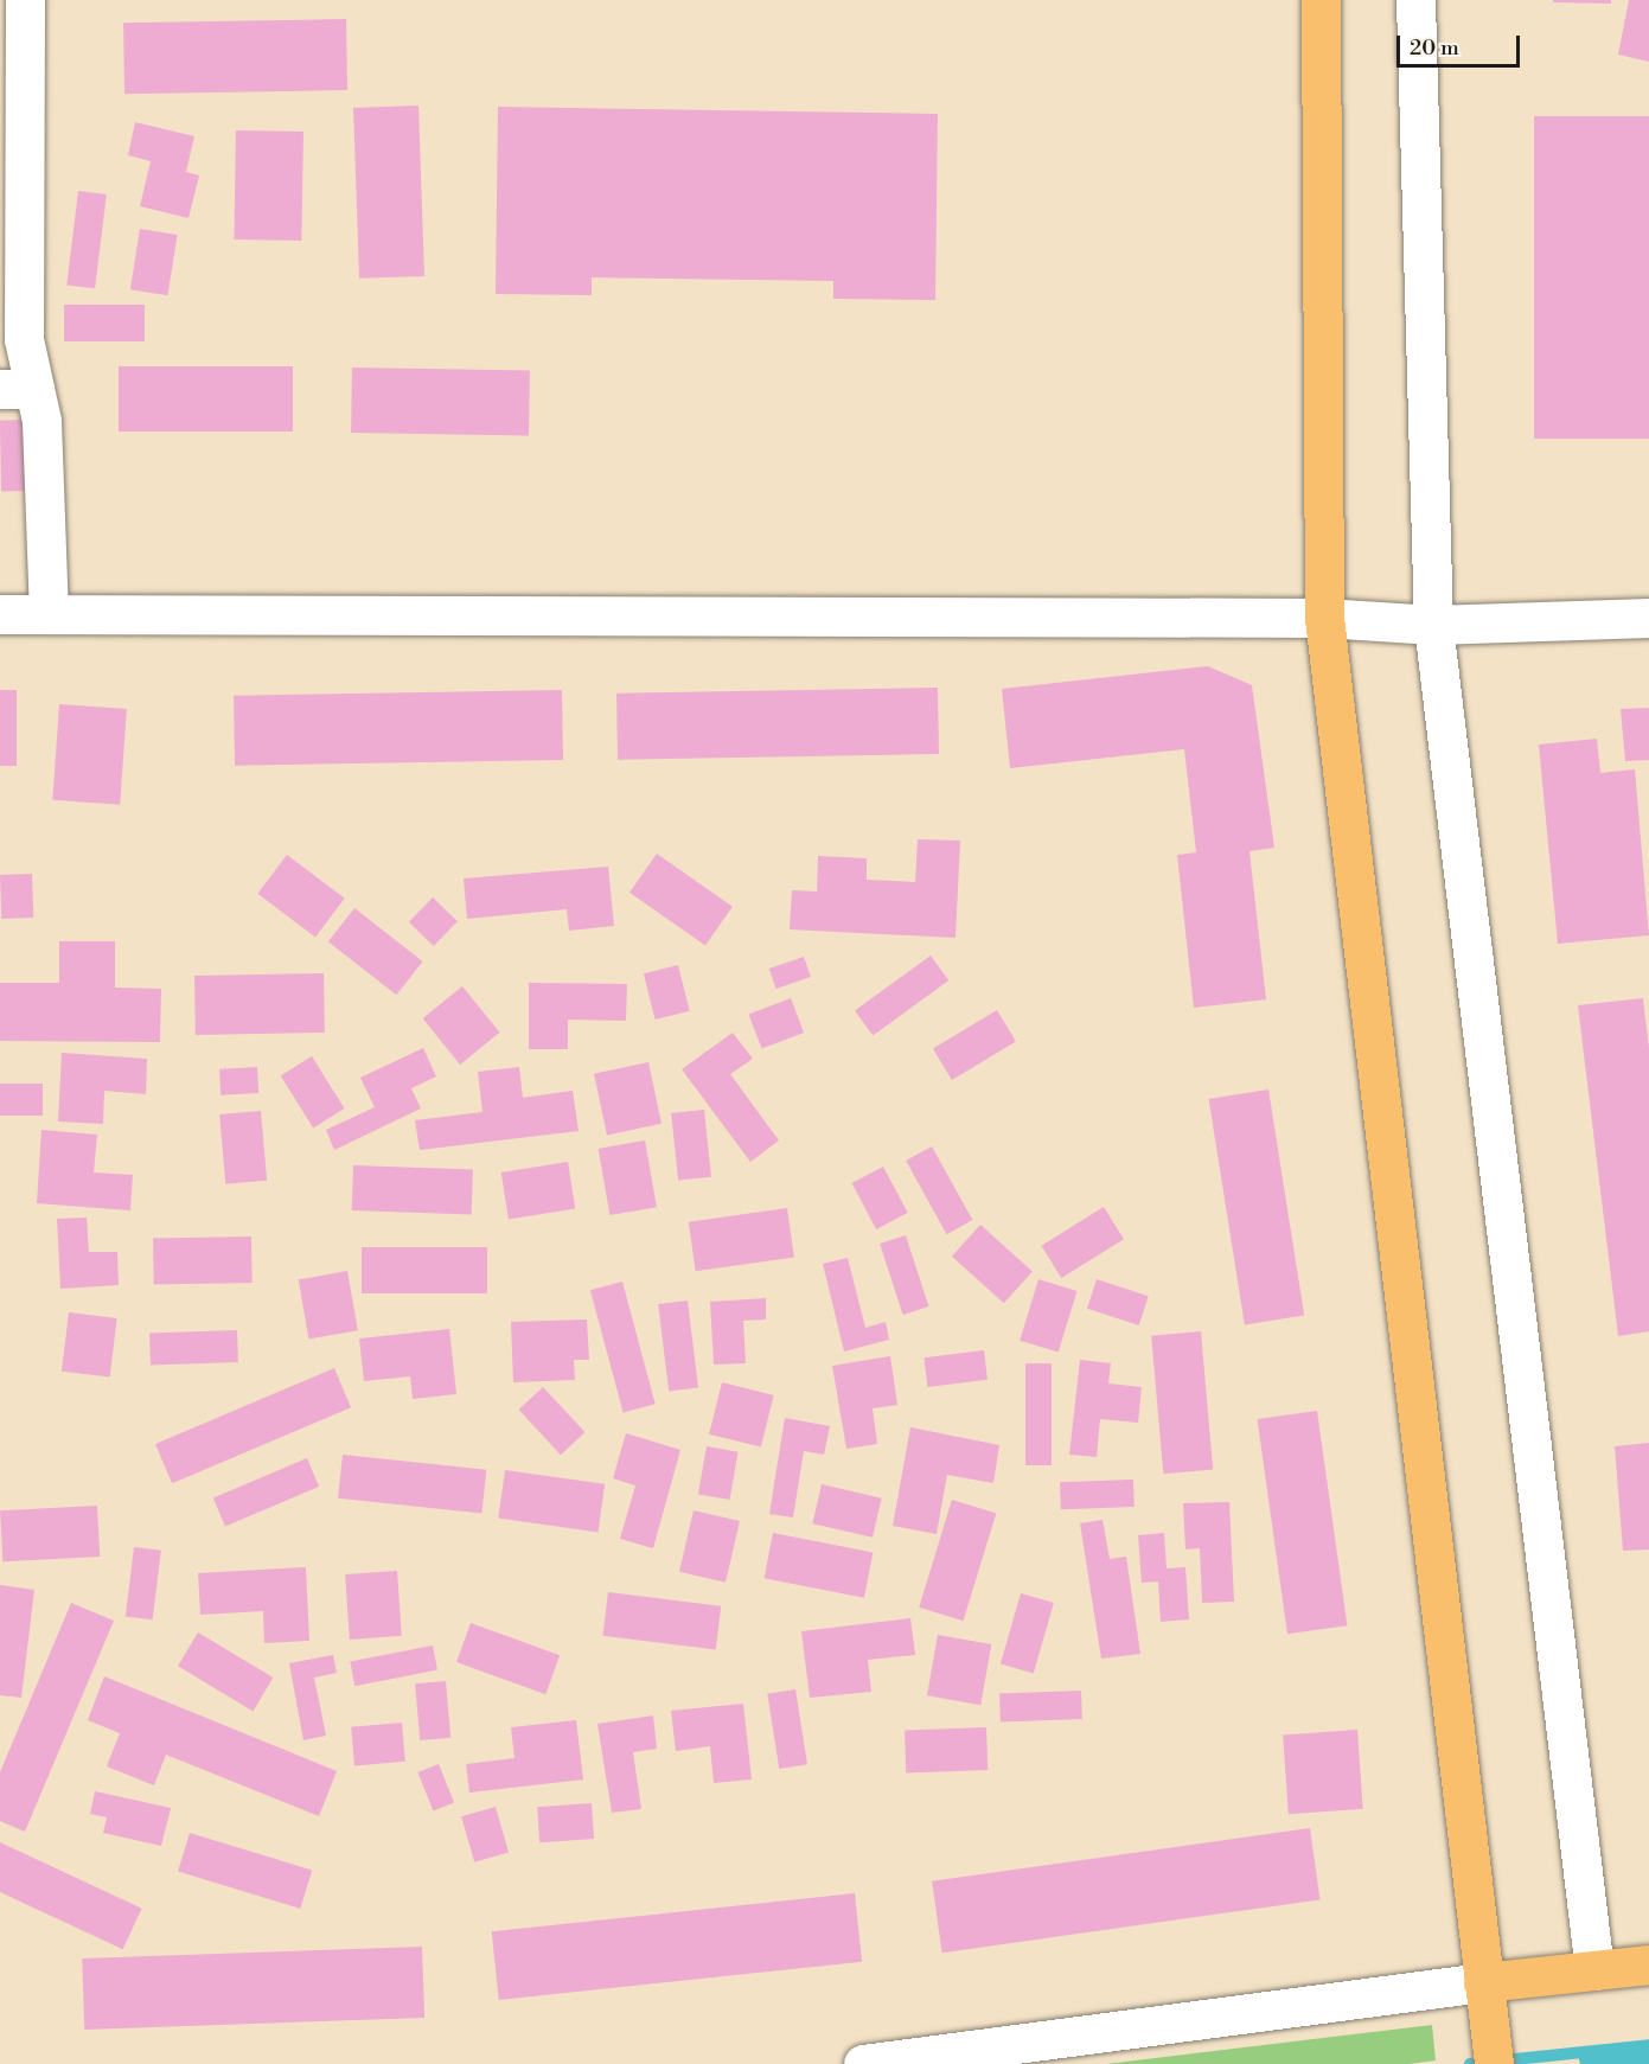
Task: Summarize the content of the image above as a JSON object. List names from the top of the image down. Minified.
{"scale_bar":"20 m"}
